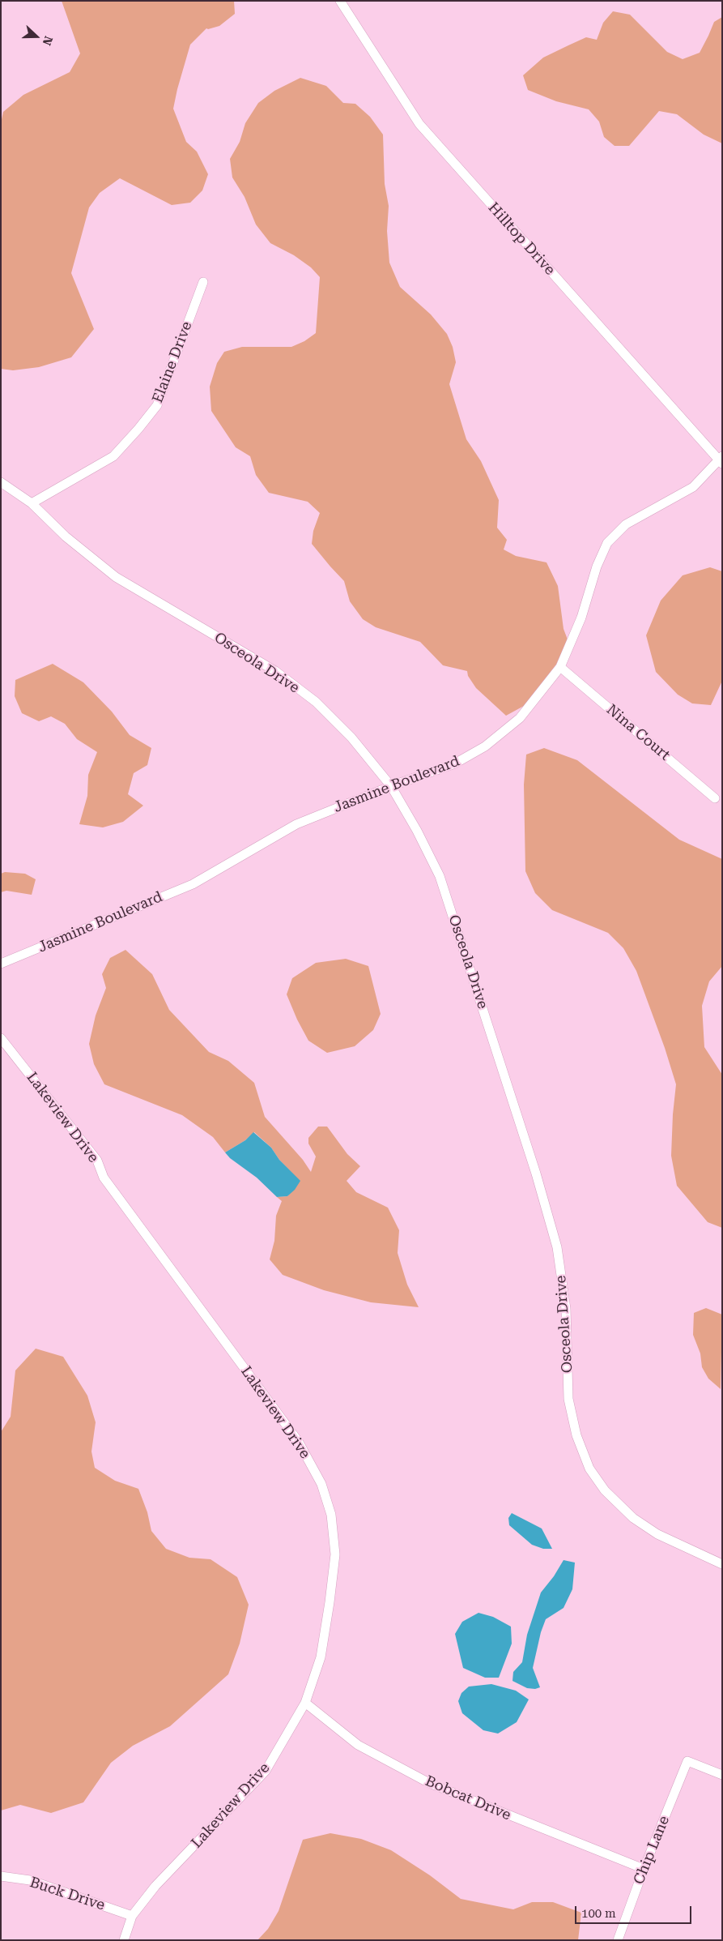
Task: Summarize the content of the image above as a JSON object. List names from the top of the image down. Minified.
{"streets":{"street":["Hilltop Drive","Elaine Drive","Osceola Drive","Nina Court","Jasmine Boulevard","Lakeview Drive","Bobcat Drive","Chip Lane","Buck Drive"]},"crossings":[["Hilltop Drive","Jasmine Boulevard"],["Elaine Drive","Osceola Drive"],["Osceola Drive","Jasmine Boulevard"],["Nina Court","Jasmine Boulevard"],["Lakeview Drive","Bobcat Drive"],["Lakeview Drive","Buck Drive"],["Bobcat Drive","Chip Lane"]],"scale_bar":"100 m","north":"right"}
